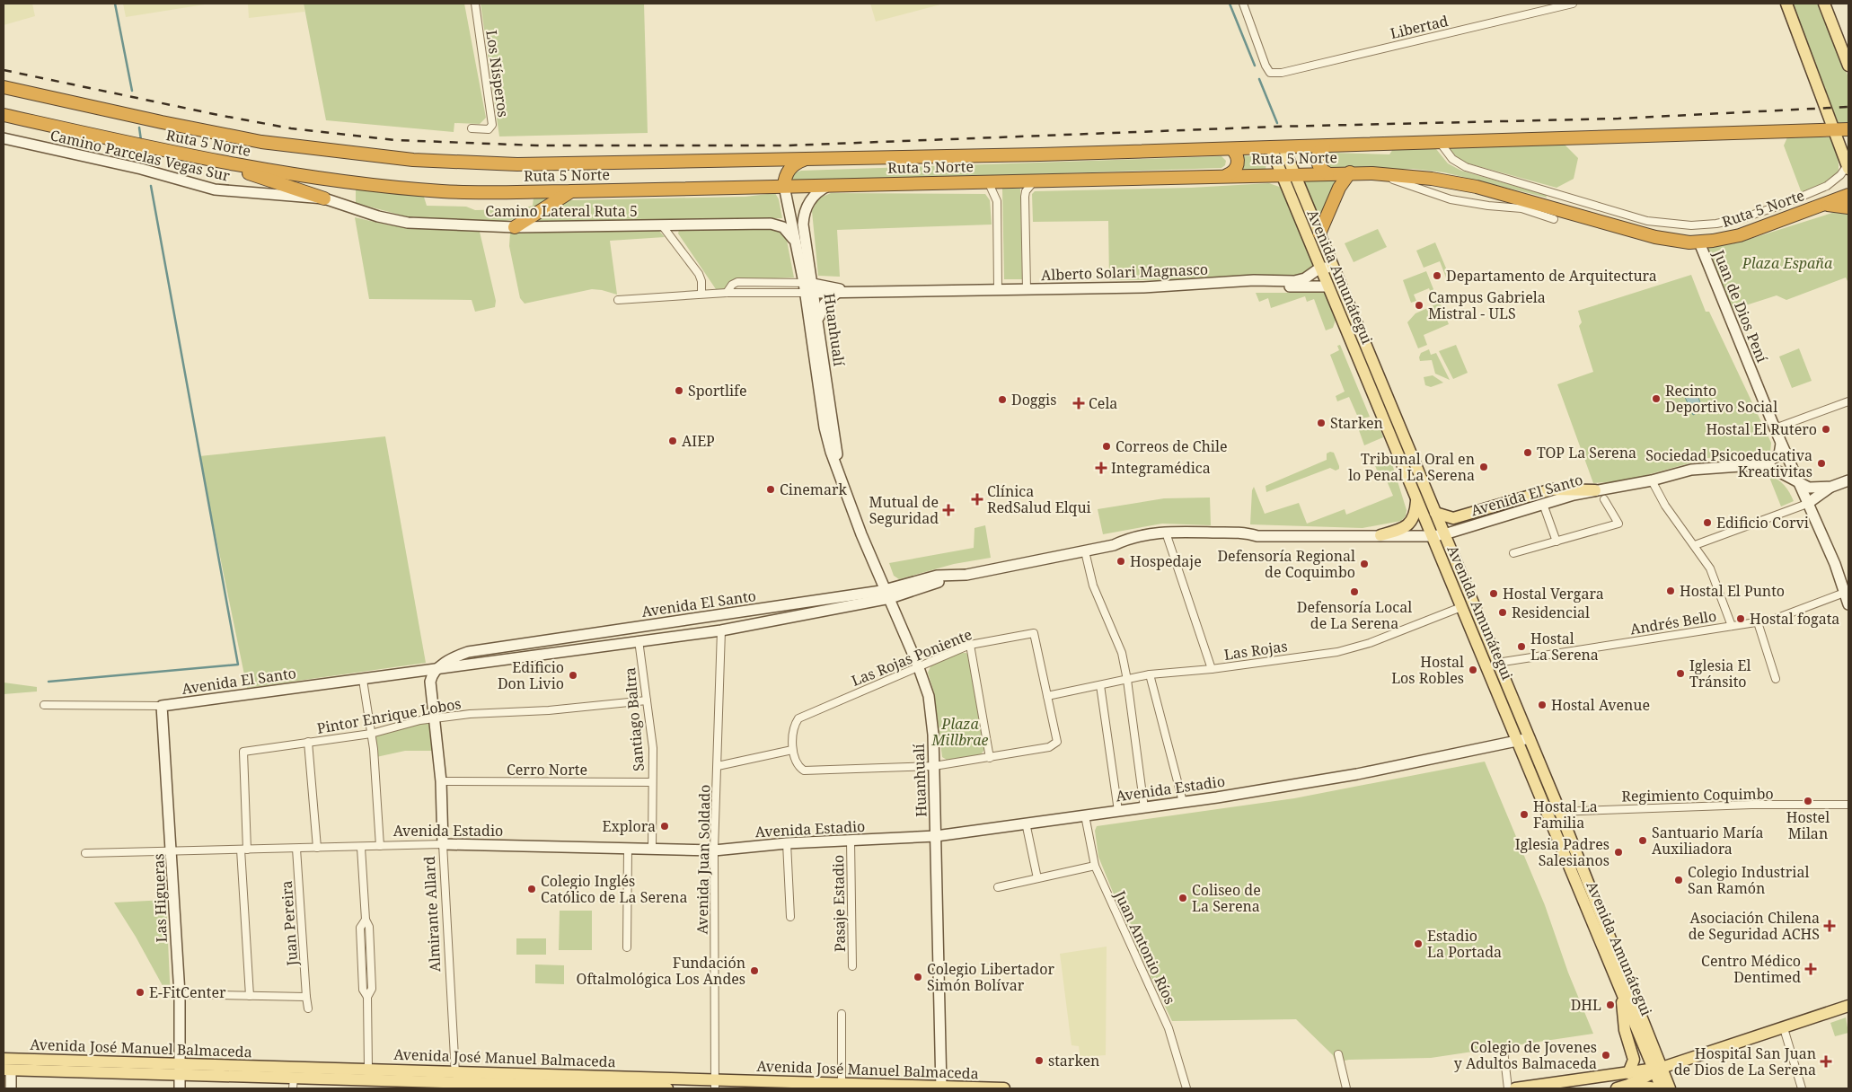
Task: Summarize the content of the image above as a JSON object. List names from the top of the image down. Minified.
{"streets":{"highway":["Ruta 5 Norte"],"main road":["Camino Parcelas Vegas Sur","Camino Lateral Ruta 5","Alberto Solari Magnasco","Avenida Amunátegui","Juan de Dios Pení","Huanhualí","Avenida El Santo","Avenida Estadio","Las Higueras","Almirante Allard","Avenida José Manuel Balmaceda"],"street":["Libertad","Los Nísperos","Andrés Bello","Las Rojas","Las Rojas Poniente","Pintor Enrique Lobos","Santiago Baltra","Cerro Norte","Regimiento Coquimbo","Avenida Juan Soldado","Pasaje Estadio","Juan Pereira","Juan Antonio Ríos"]},"crossings":[["Ruta 5 Norte","Alberto Solari Magnasco"],["Ruta 5 Norte","Avenida Amunátegui"],["Ruta 5 Norte","Juan de Dios Pení"],["Ruta 5 Norte","Huanhualí"],["Camino Parcelas Vegas Sur","Camino Lateral Ruta 5"],["Camino Lateral Ruta 5","Huanhualí"],["Alberto Solari Magnasco","Avenida Amunátegui"],["Alberto Solari Magnasco","Huanhualí"],["Avenida Amunátegui","Avenida El Santo"],["Avenida Amunátegui","Andrés Bello"],["Avenida Amunátegui","Las Rojas"],["Avenida Amunátegui","Avenida Estadio"],["Avenida Amunátegui","Regimiento Coquimbo"],["Juan de Dios Pení","Avenida El Santo"],["Juan de Dios Pení","Andrés Bello"],["Huanhualí","Avenida El Santo"],["Huanhualí","Las Rojas Poniente"],["Huanhualí","Avenida Estadio"],["Huanhualí","Avenida José Manuel Balmaceda"],["Avenida El Santo","Santiago Baltra"],["Avenida El Santo","Avenida Juan Soldado"],["Avenida El Santo","Las Higueras"],["Avenida El Santo","Almirante Allard"],["Las Rojas","Las Rojas Poniente"],["Pintor Enrique Lobos","Santiago Baltra"],["Pintor Enrique Lobos","Avenida Estadio"],["Pintor Enrique Lobos","Almirante Allard"],["Santiago Baltra","Cerro Norte"],["Santiago Baltra","Avenida Estadio"],["Cerro Norte","Almirante Allard"],["Avenida Estadio","Avenida Juan Soldado"],["Avenida Estadio","Las Higueras"],["Avenida Estadio","Pasaje Estadio"],["Avenida Estadio","Almirante Allard"],["Avenida Estadio","Juan Pereira"],["Avenida Estadio","Juan Antonio Ríos"],["Avenida Juan Soldado","Avenida José Manuel Balmaceda"],["Las Higueras","Avenida José Manuel Balmaceda"],["Almirante Allard","Avenida José Manuel Balmaceda"]],"parks":["Plaza España","Plaza Millbrae"],"places":{"other":["Departamento de Arquitectura","Campus Gabriela Mistral - ULS","Sportlife","Recinto Deportivo Social","Doggis","Starken","Hostal El Rutero","AIEP","Correos de Chile","TOP La Serena","Sociedad Psicoeducativa Kreativitas","Tribunal Oral en lo Penal La Serena","Cinemark","Edificio Corvi","Hospedaje","Defensoría Regional de Coquimbo","Hostal El Punto","Defensoría Local de La Serena","Hostal Vergara","Residencial","Hostal fogata","Hostal La Serena","Hostal Los Robles","Iglesia El Tránsito","Edificio Don Livio","Hostal Avenue","Hostel Milan","Hostal La Familia","Explora","Santuario María Auxiliadora","Iglesia Padres Salesianos","Colegio Industrial San Ramón","Colegio Inglés Católico de La Serena","Coliseo de La Serena","Estadio La Portada","Fundación Oftalmológica Los Andes","Colegio Libertador Simón Bolívar","E-FitCenter","DHL","Colegio de Jovenes y Adultos Balmaceda","starken"],"health":["Cela","Integramédica","Clínica RedSalud Elqui","Mutual de Seguridad","Asociación Chilena de Seguridad ACHS","Centro Médico Dentimed","Hospital San Juan de Dios de La Serena"]}}
